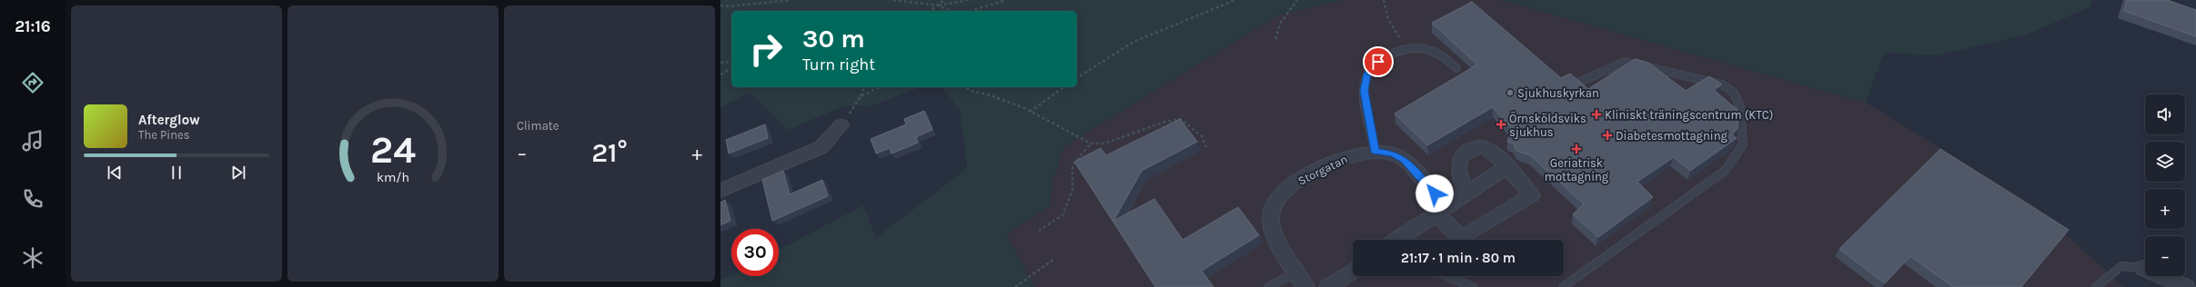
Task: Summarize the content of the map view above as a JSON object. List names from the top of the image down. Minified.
{"streets":{"street":["Storgatan"]},"places":{"other":["Sjukhuskyrkan"],"health":["Kliniskt träningscentrum (KTC)","Örnsköldsviks sjukhus","Diabetesmottagning","Geriatrisk mottagning"]},"page":{"tabs":"21:16","tile":"Climate","turn":["30 m","Turn right"],"map_buttons":["+","−"],"song":["Afterglow","The Pines"],"heat":["−","21°","+"],"limit":"30","trip":"21:17 · 1 min · 80 m","gauge":["24","km/h"]}}
